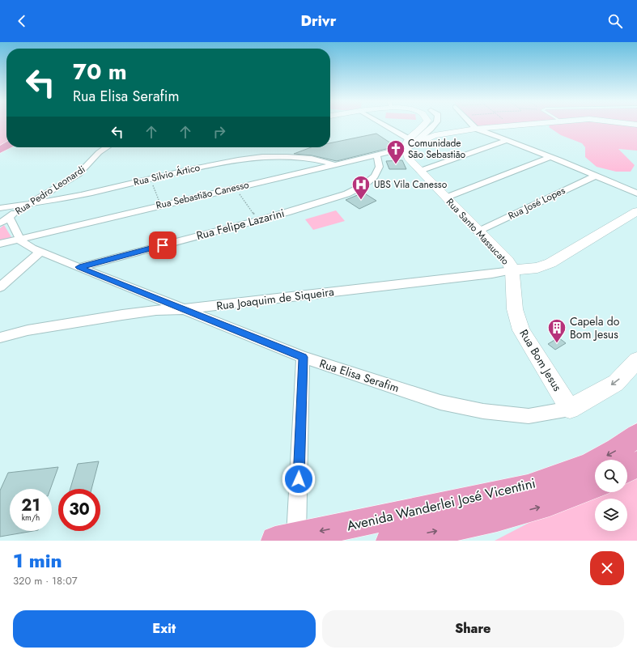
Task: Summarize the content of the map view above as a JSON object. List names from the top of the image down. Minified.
{"streets":{"main road":["Avenida Wanderlei José Vicentini"],"street":["Rua Silvio Ártico","Rua Pedro Leonardi","Rua Sebastião Canesso","Rua José Lopes","Rua Felipe Lazarini","Rua Santo Massucato","Rua Joaquim de Siqueira","Rua Bom Jesus","Rua Elisa Serafim"]},"crossings":[["Rua Silvio Ártico","Rua Pedro Leonardi"],["Rua Silvio Ártico","Rua Sebastião Canesso"],["Rua Pedro Leonardi","Rua Elisa Serafim"],["Rua Sebastião Canesso","Rua Felipe Lazarini"],["Rua Sebastião Canesso","Rua Santo Massucato"],["Rua Sebastião Canesso","Rua Elisa Serafim"],["Rua José Lopes","Rua Santo Massucato"],["Rua Felipe Lazarini","Rua Elisa Serafim"],["Rua Santo Massucato","Rua Joaquim de Siqueira"],["Rua Santo Massucato","Rua Bom Jesus"],["Rua Joaquim de Siqueira","Rua Bom Jesus"],["Rua Joaquim de Siqueira","Rua Elisa Serafim"],["Rua Bom Jesus","Rua Elisa Serafim"]],"places":{"church":["Comunidade São Sebastião"],"hospital":["UBS Vila Canesso"],"building":["Capela do Bom Jesus"]},"page":{"header":"Drivr","turn":["70 m","Rua Elisa Serafim"],"speed":"21 km/h","limit":"30","heading":["1 min","320 m · 18:07"],"buttons":["Exit","Share"]}}
